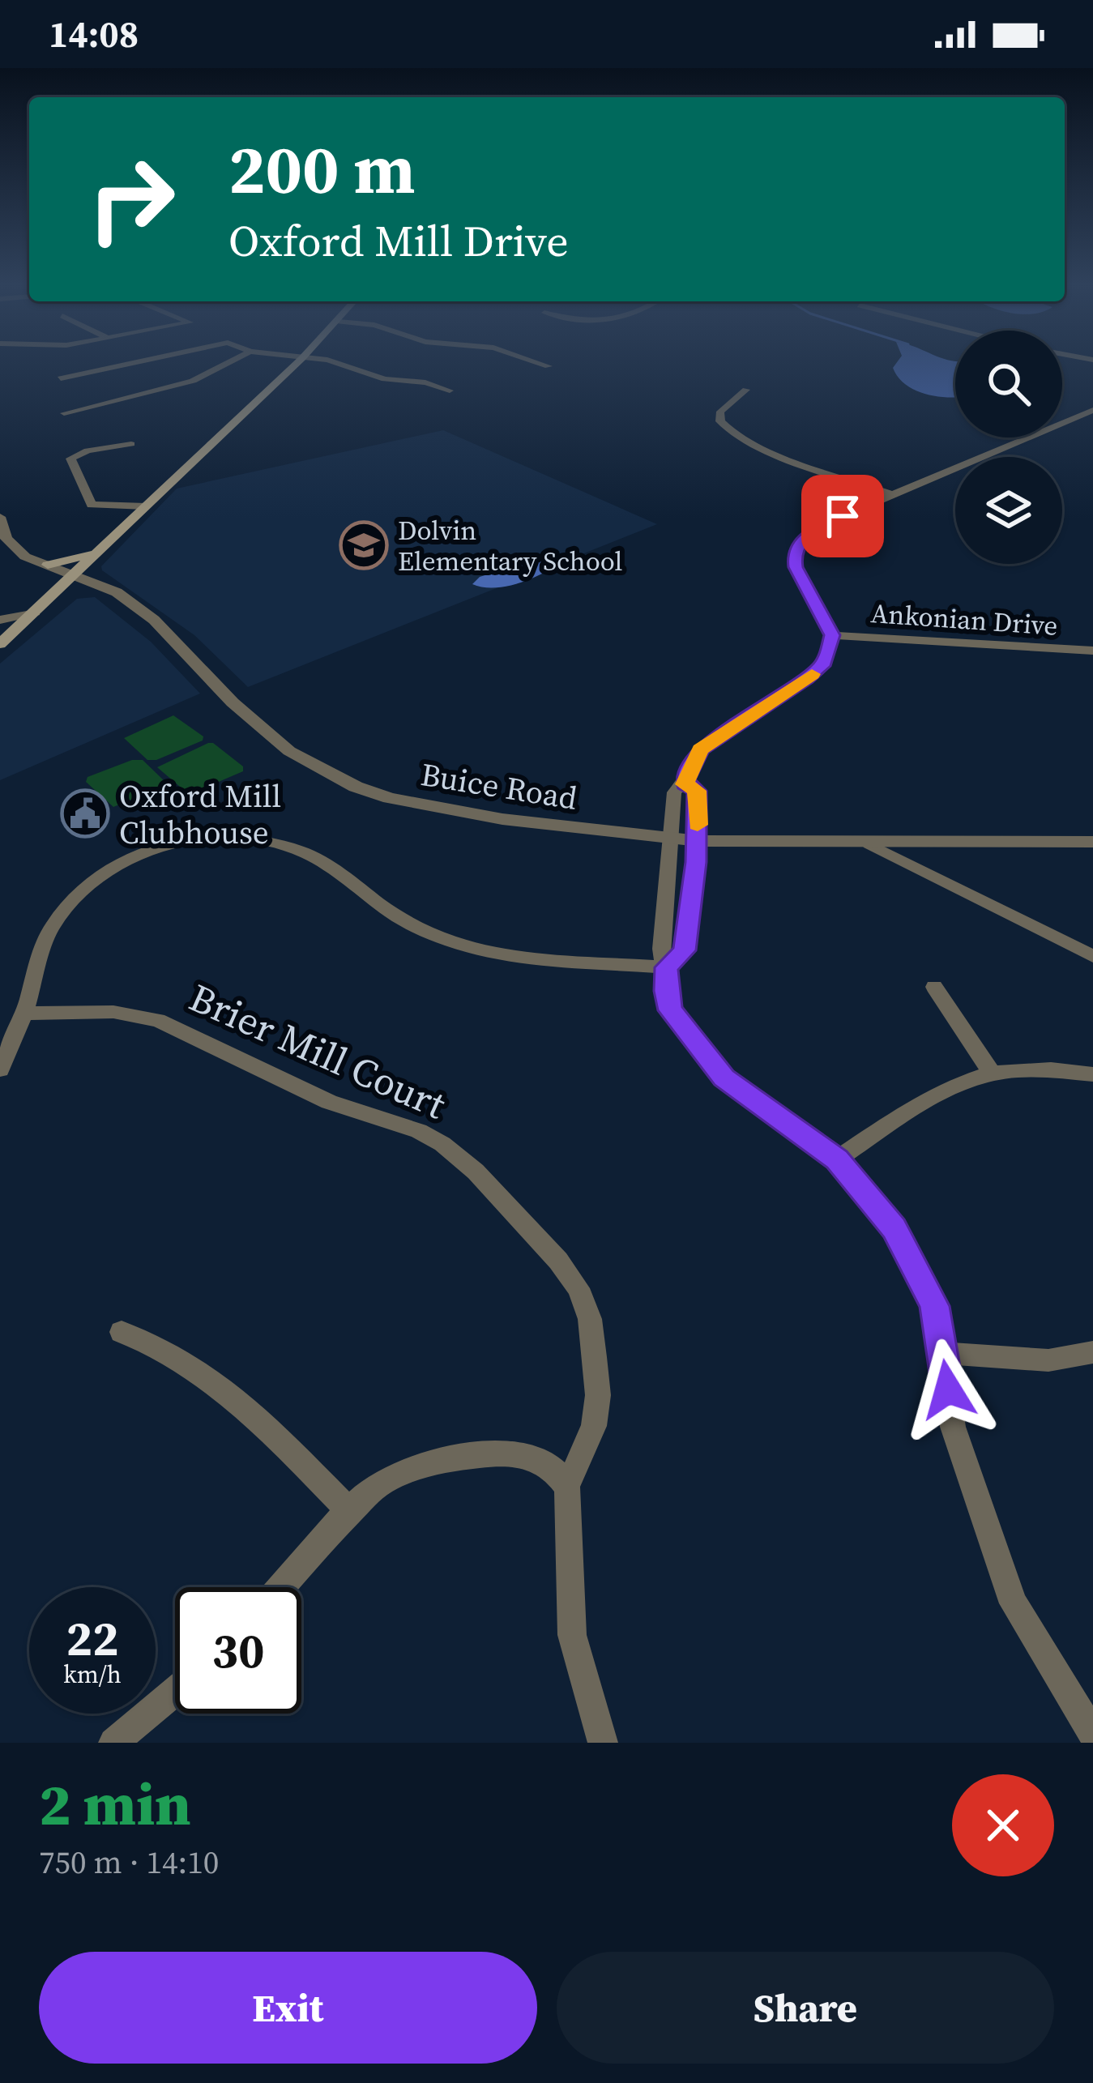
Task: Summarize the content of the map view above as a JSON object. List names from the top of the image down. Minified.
{"streets":{"street":["Ankonian Drive","Buice Road","Brier Mill Court"]},"places":{"school or university":["Dolvin Elementary School"],"public building":["Oxford Mill Clubhouse"]},"page":{"status":"14:08","turn":["200 m","Oxford Mill Drive"],"speed":"22 km/h","limit":"30","heading":["2 min","750 m · 14:10"],"buttons":["Exit","Share"]}}
